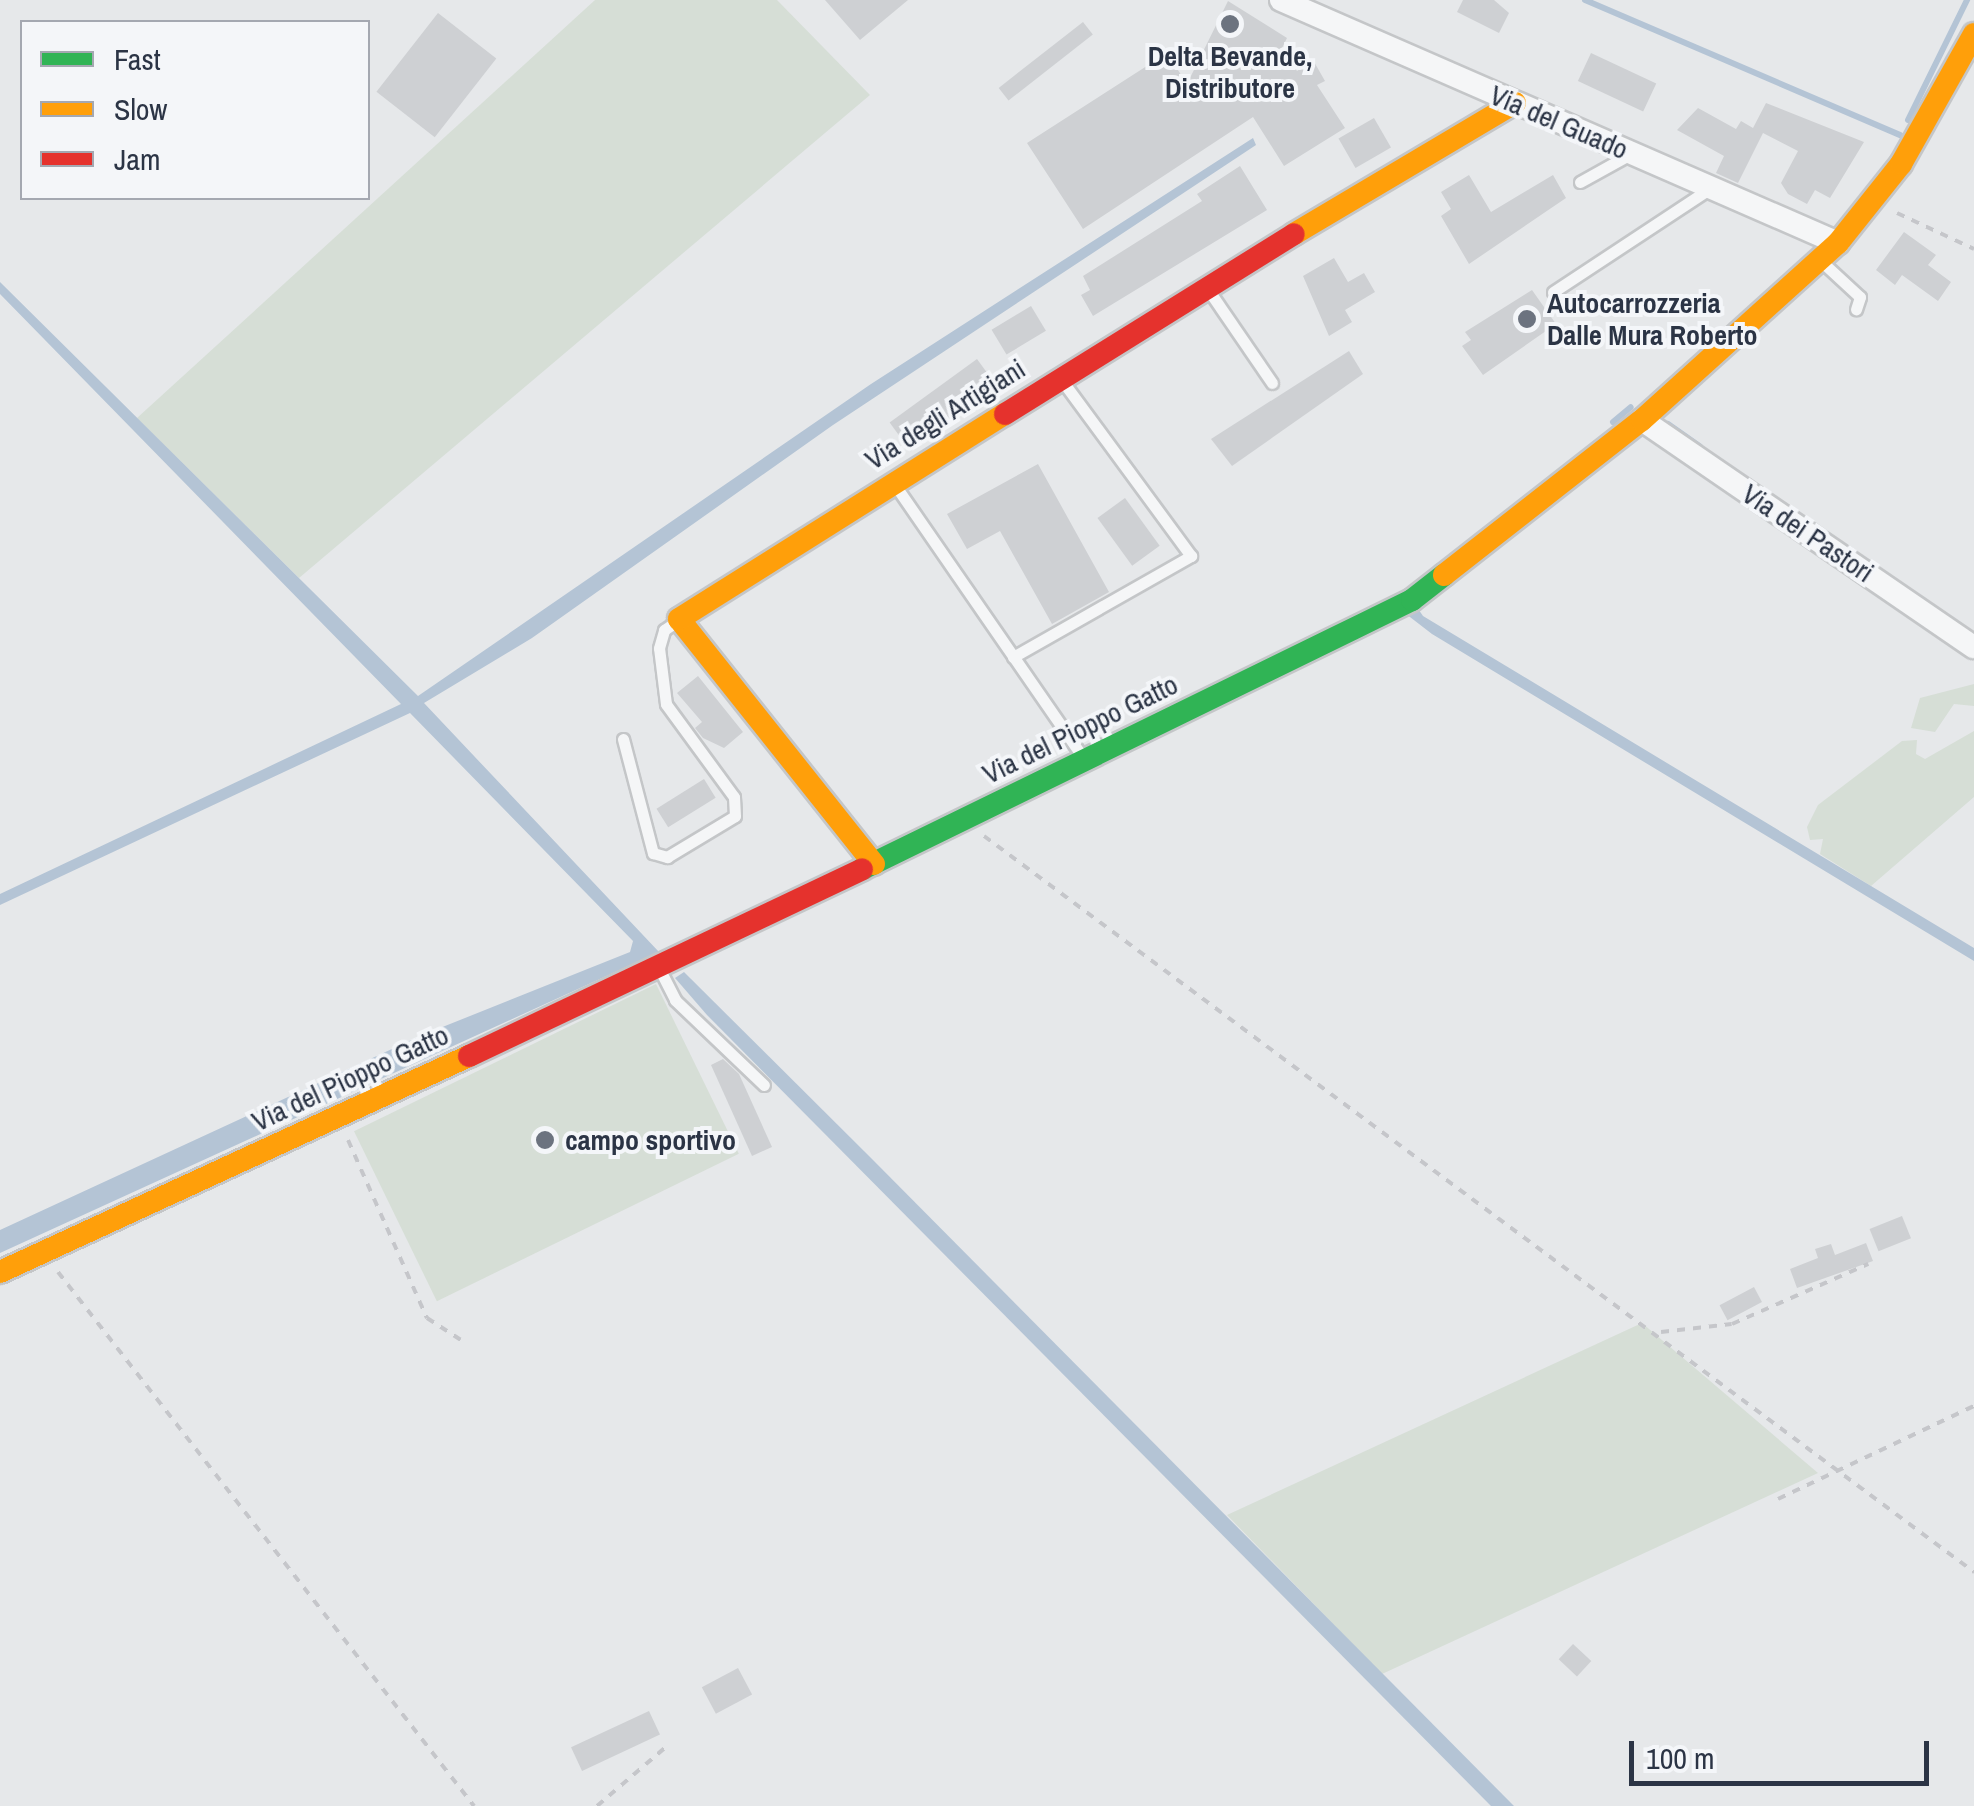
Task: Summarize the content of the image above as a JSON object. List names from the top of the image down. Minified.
{"streets":{"street":["Via del Guado","Via degli Artigiani","Via dei Pastori","Via del Pioppo Gatto"]},"crossings":[["Via del Guado","Via degli Artigiani"],["Via del Guado","Via del Pioppo Gatto"],["Via dei Pastori","Via del Pioppo Gatto"]],"places":["Delta Bevande, Distributore","Autocarrozzeria Dalle Mura Roberto","campo sportivo"],"legend":["Fast","Slow","Jam"],"scale_bar":"100 m"}
